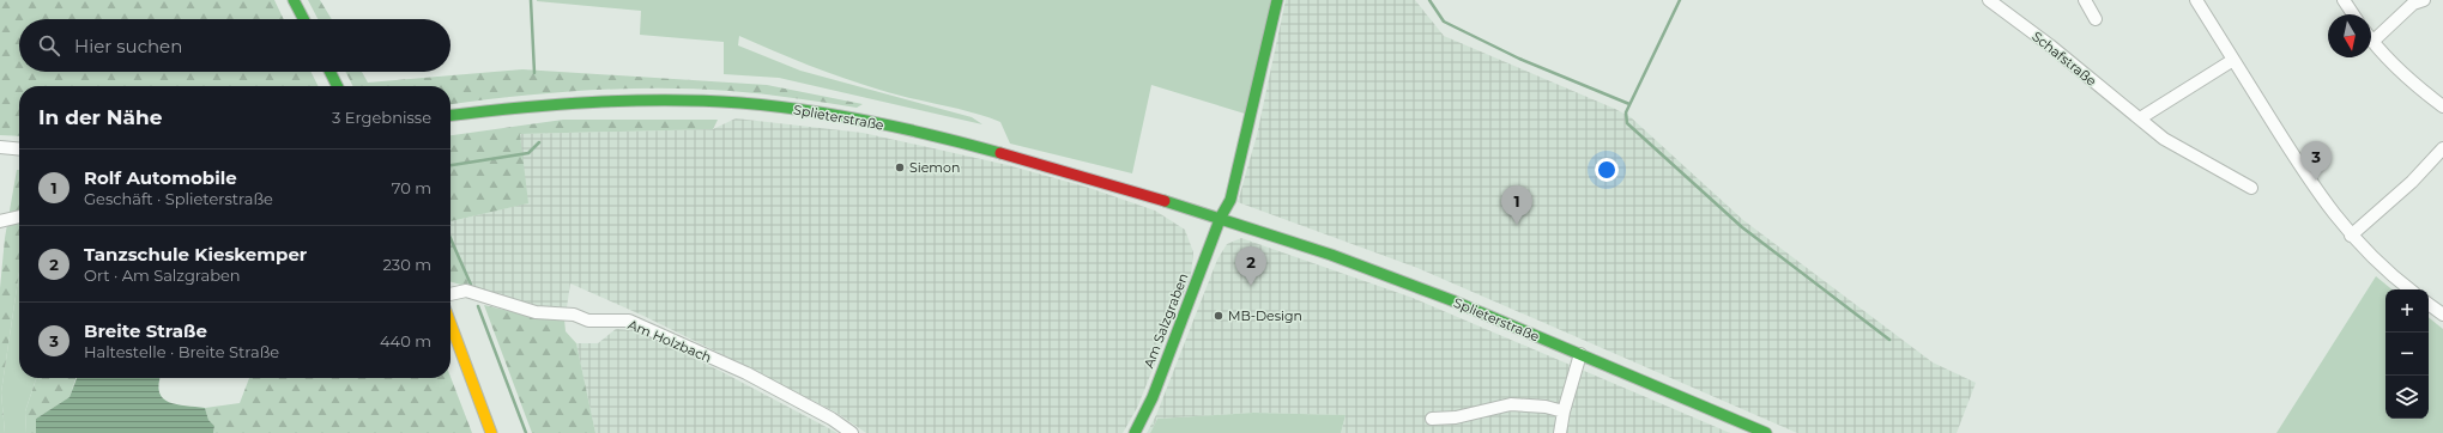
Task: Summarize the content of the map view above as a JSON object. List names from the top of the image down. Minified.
{"streets":{"street":["Schafstraße","Splieterstraße","Am Salzgraben","Am Holzbach"]},"crossings":[["Splieterstraße","Am Salzgraben"]],"places":["Siemon","MB-Design"],"north":"bottom","page":{"search":"Hier suchen","heading":["In der Nähe","3 Ergebnisse"],"pins":["3","1","2"],"list":[{"mark":"1","name":"Rolf Automobile","note":"Geschäft · Splieterstraße","value":"70 m"},{"mark":"2","name":"Tanzschule Kieskemper","note":"Ort · Am Salzgraben","value":"230 m"},{"mark":"3","name":"Breite Straße","note":"Haltestelle · Breite Straße","value":"440 m"}],"map_buttons":["+","−"]}}
